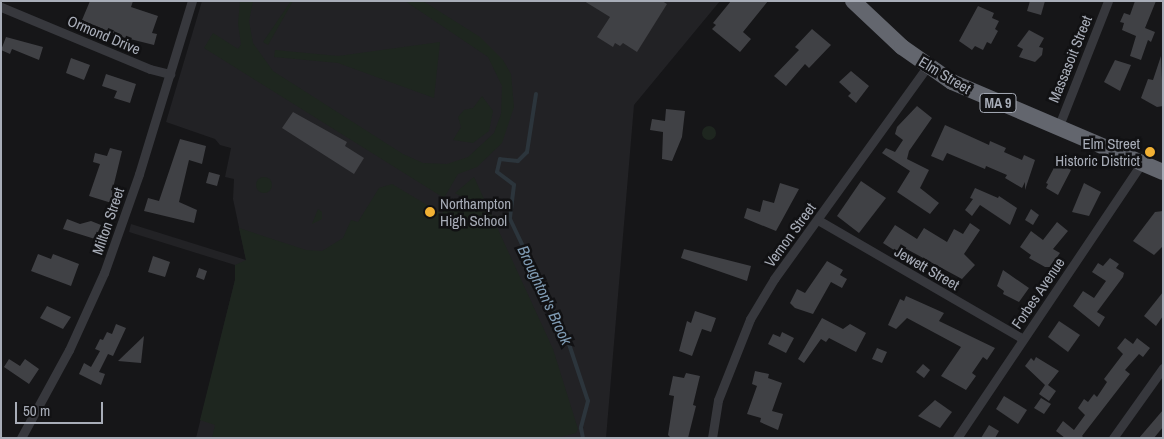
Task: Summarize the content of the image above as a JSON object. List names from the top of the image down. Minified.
{"streets":{"highway":["Elm Street","MA 9"],"street":["Ormond Drive","Massasoit Street","Milton Street","Vernon Street","Jewett Street","Forbes Avenue"]},"crossings":[["Ormond Drive","Milton Street"],["Massasoit Street","Elm Street"],["Elm Street","Vernon Street"],["Elm Street","Forbes Avenue"],["Vernon Street","Jewett Street"],["Jewett Street","Forbes Avenue"]],"water":["Broughton's Brook"],"places":["Elm Street Historic District","Northampton High School"],"scale_bar":"50 m"}
